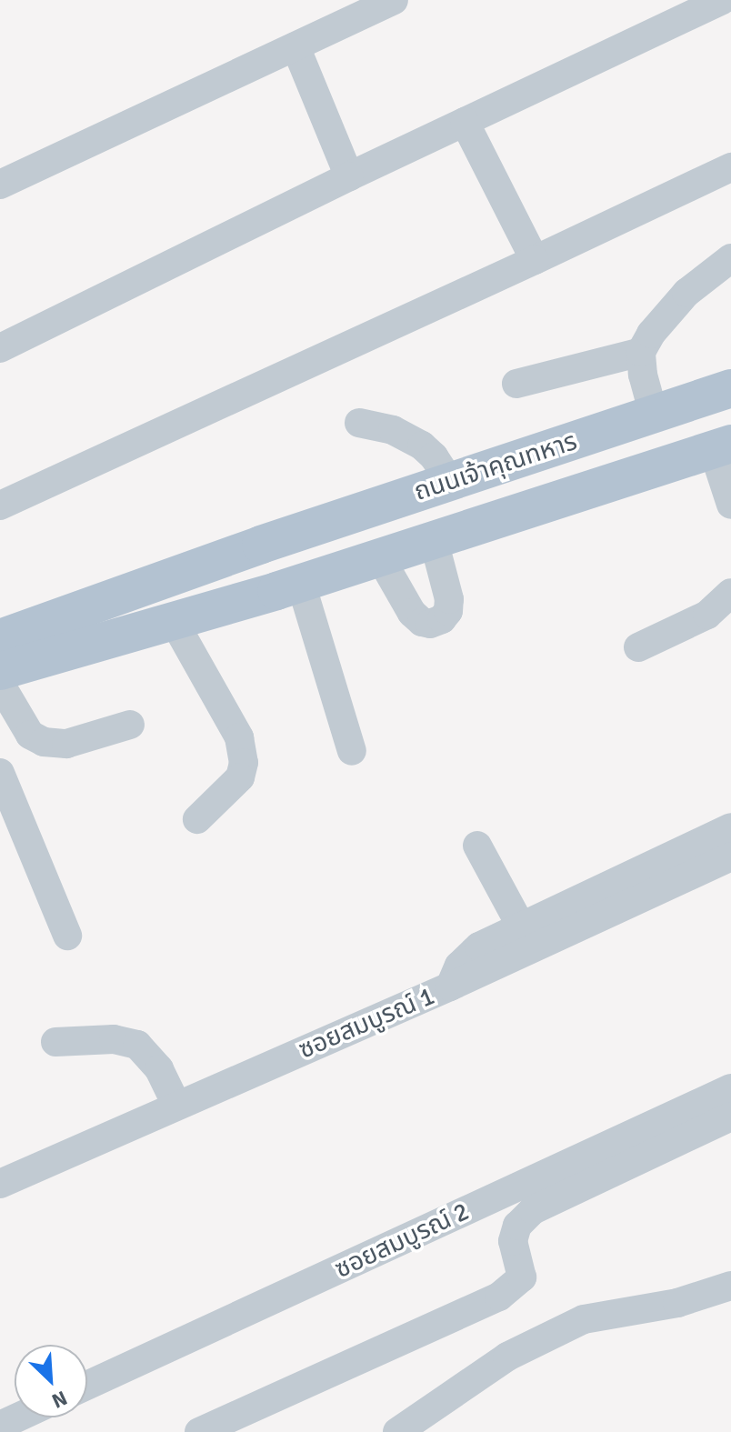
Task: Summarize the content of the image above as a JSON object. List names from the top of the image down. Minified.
{"streets":{"main road":["ถนนเจ้าคุณทหาร"],"street":["ซอยสมบูรณ์ 1","ซอยสมบูรณ์ 2"]},"north":"bottom right"}
